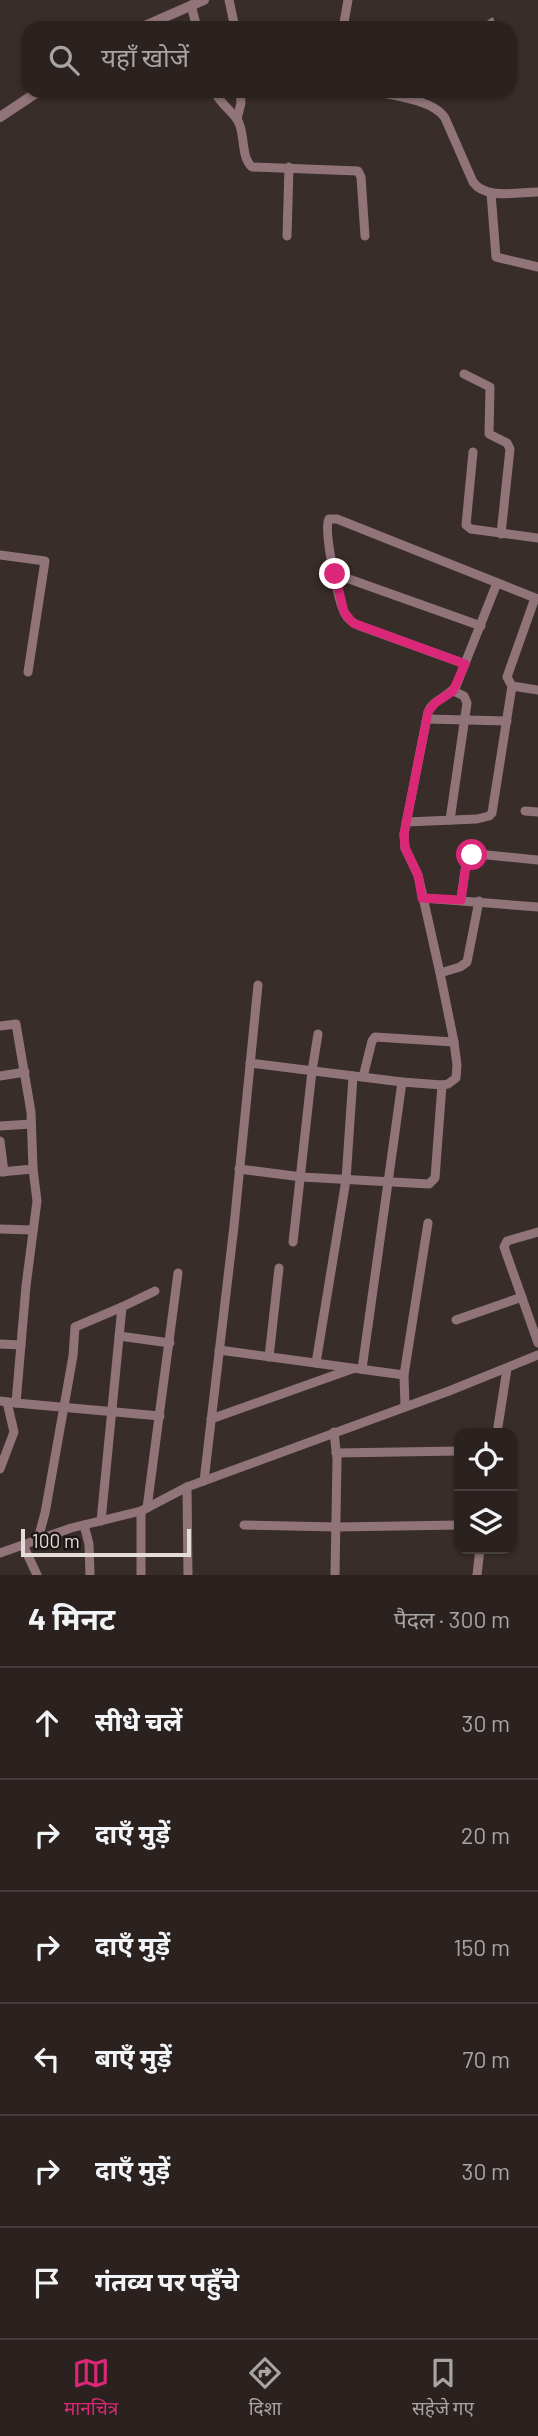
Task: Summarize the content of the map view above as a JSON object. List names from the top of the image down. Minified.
{"scale_bar":"100 m","page":{"search":"यहाँ खोजें","scale":"100 m","heading":["4 मिनट","पैदल · 300 m"],"list":[["सीधे चलें","30 m"],["दाएँ मुड़ें","20 m"],["दाएँ मुड़ें","150 m"],["बाएँ मुड़ें","70 m"],["दाएँ मुड़ें","30 m"],"गंतव्य पर पहुँचे"],"nav":["मानचित्र","दिशा","सहेजे गए"]}}
